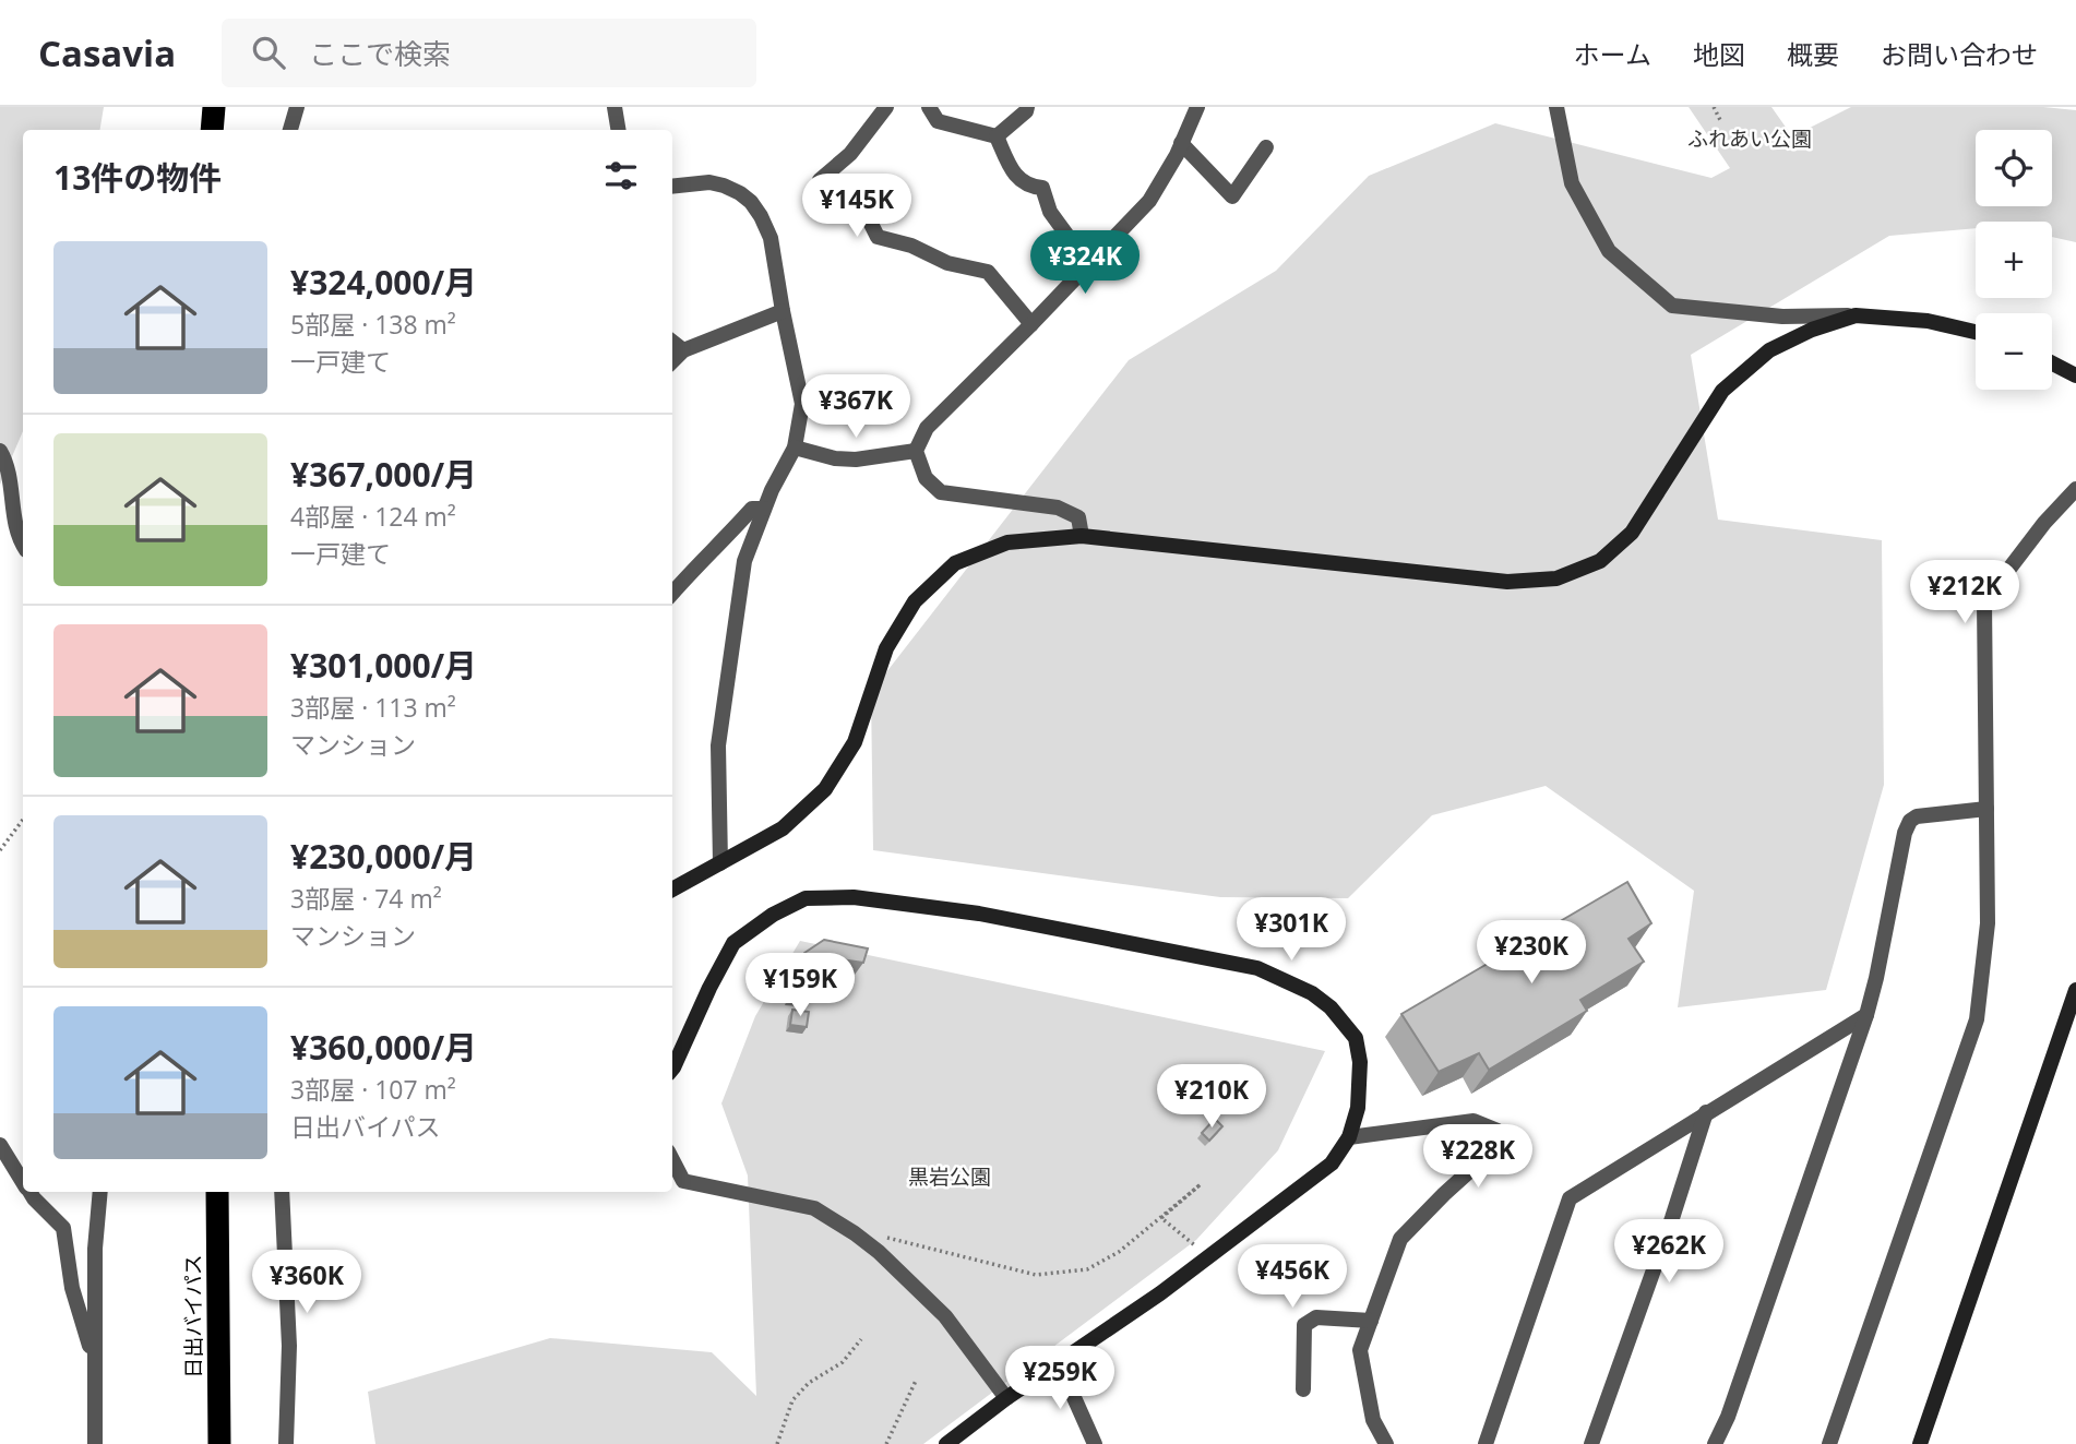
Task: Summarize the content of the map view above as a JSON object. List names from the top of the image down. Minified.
{"streets":{"highway":["日出バイパス"]},"parks":["ふれあい公園","黒岩公園"],"page":{"header":"Casavia","search":"ここで検索","nav":["ホーム","地図","概要","お問い合わせ"],"map_buttons":["+","−"],"heading":"13件の物件","price":["¥145K","¥324K","¥367K","¥212K","¥301K","¥230K","¥159K","¥210K","¥228K","¥262K","¥456K","¥360K","¥259K"],"list":[{"name":"¥324,000/月","note":"5部屋 · 138 m² · 一戸建て"},{"name":"¥367,000/月","note":"4部屋 · 124 m² · 一戸建て"},{"name":"¥301,000/月","note":"3部屋 · 113 m² · マンション"},{"name":"¥230,000/月","note":"3部屋 · 74 m² · マンション"},{"name":"¥360,000/月","note":"3部屋 · 107 m² · 日出バイパス"}]}}
